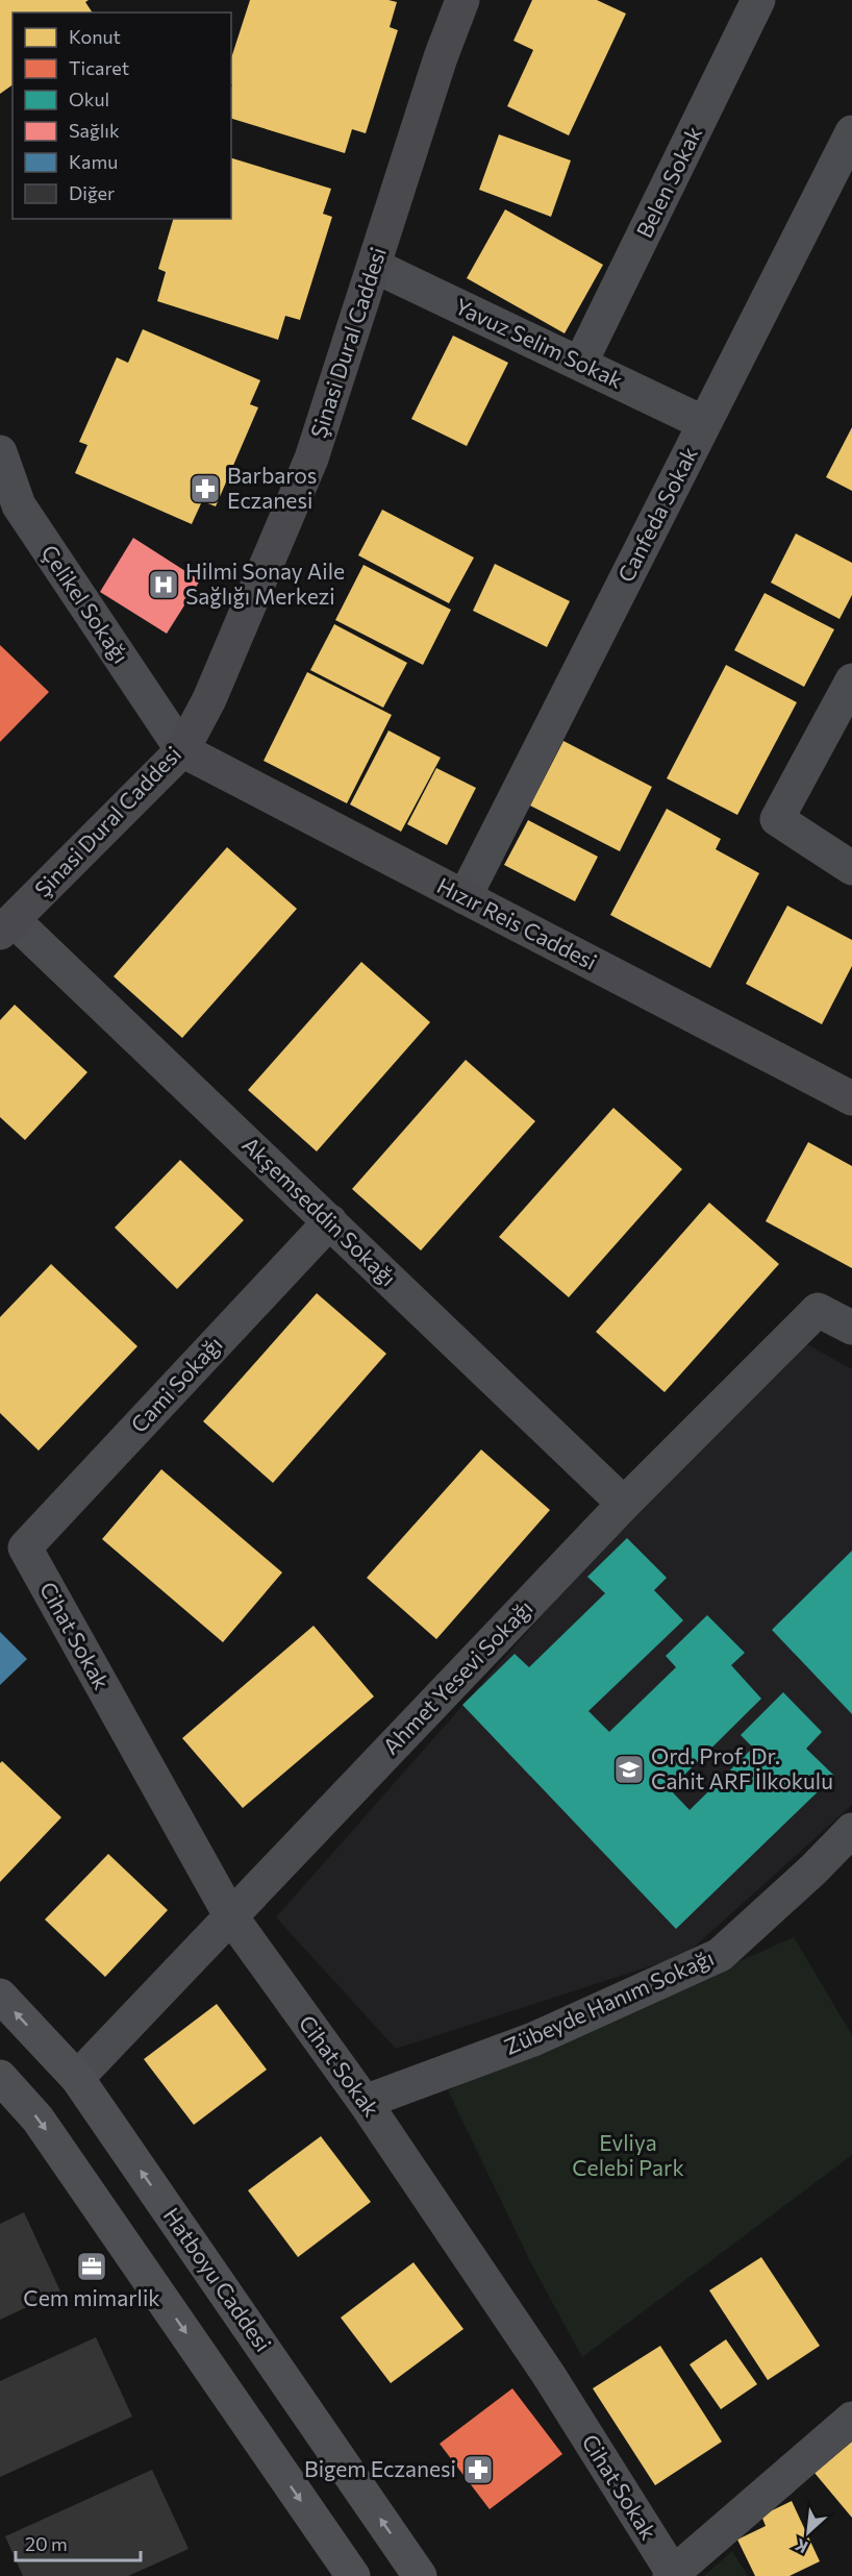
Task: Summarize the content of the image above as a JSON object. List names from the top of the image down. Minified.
{"streets":{"main road":["Hatboyu Caddesi"],"street":["Belen Sokak","Şinasi Dural Caddesi","Yavuz Selim Sokak","Canfeda Sokak","Çelikel Sokağı","Hızır Reis Caddesi","Akşemseddin Sokağı","Cami Sokağı","Cihat Sokak","Ahmet Yesevi Sokağı","Zübeyde Hanım Sokağı"]},"crossings":[["Belen Sokak","Yavuz Selim Sokak"],["Şinasi Dural Caddesi","Yavuz Selim Sokak"],["Şinasi Dural Caddesi","Çelikel Sokağı"],["Şinasi Dural Caddesi","Hızır Reis Caddesi"],["Şinasi Dural Caddesi","Akşemseddin Sokağı"],["Yavuz Selim Sokak","Canfeda Sokak"],["Canfeda Sokak","Hızır Reis Caddesi"],["Çelikel Sokağı","Hızır Reis Caddesi"],["Akşemseddin Sokağı","Cami Sokağı"],["Akşemseddin Sokağı","Ahmet Yesevi Sokağı"],["Cami Sokağı","Cihat Sokak"],["Cihat Sokak","Ahmet Yesevi Sokağı"],["Cihat Sokak","Zübeyde Hanım Sokağı"],["Ahmet Yesevi Sokağı","Hatboyu Caddesi"]],"parks":["Evliya Celebi Park"],"places":{"pharmacy":["Barbaros Eczanesi","Bigem Eczanesi"],"hospital":["Hilmi Sonay Aile Sağlığı Merkezi"],"school or university":["Ord. Prof. Dr. Cahit ARF İlkokulu"],"office":["Cem mimarlik"]},"legend":["Konut","Ticaret","Okul","Sağlık","Kamu","Diğer"],"scale_bar":"20 m","north":"bottom left"}
